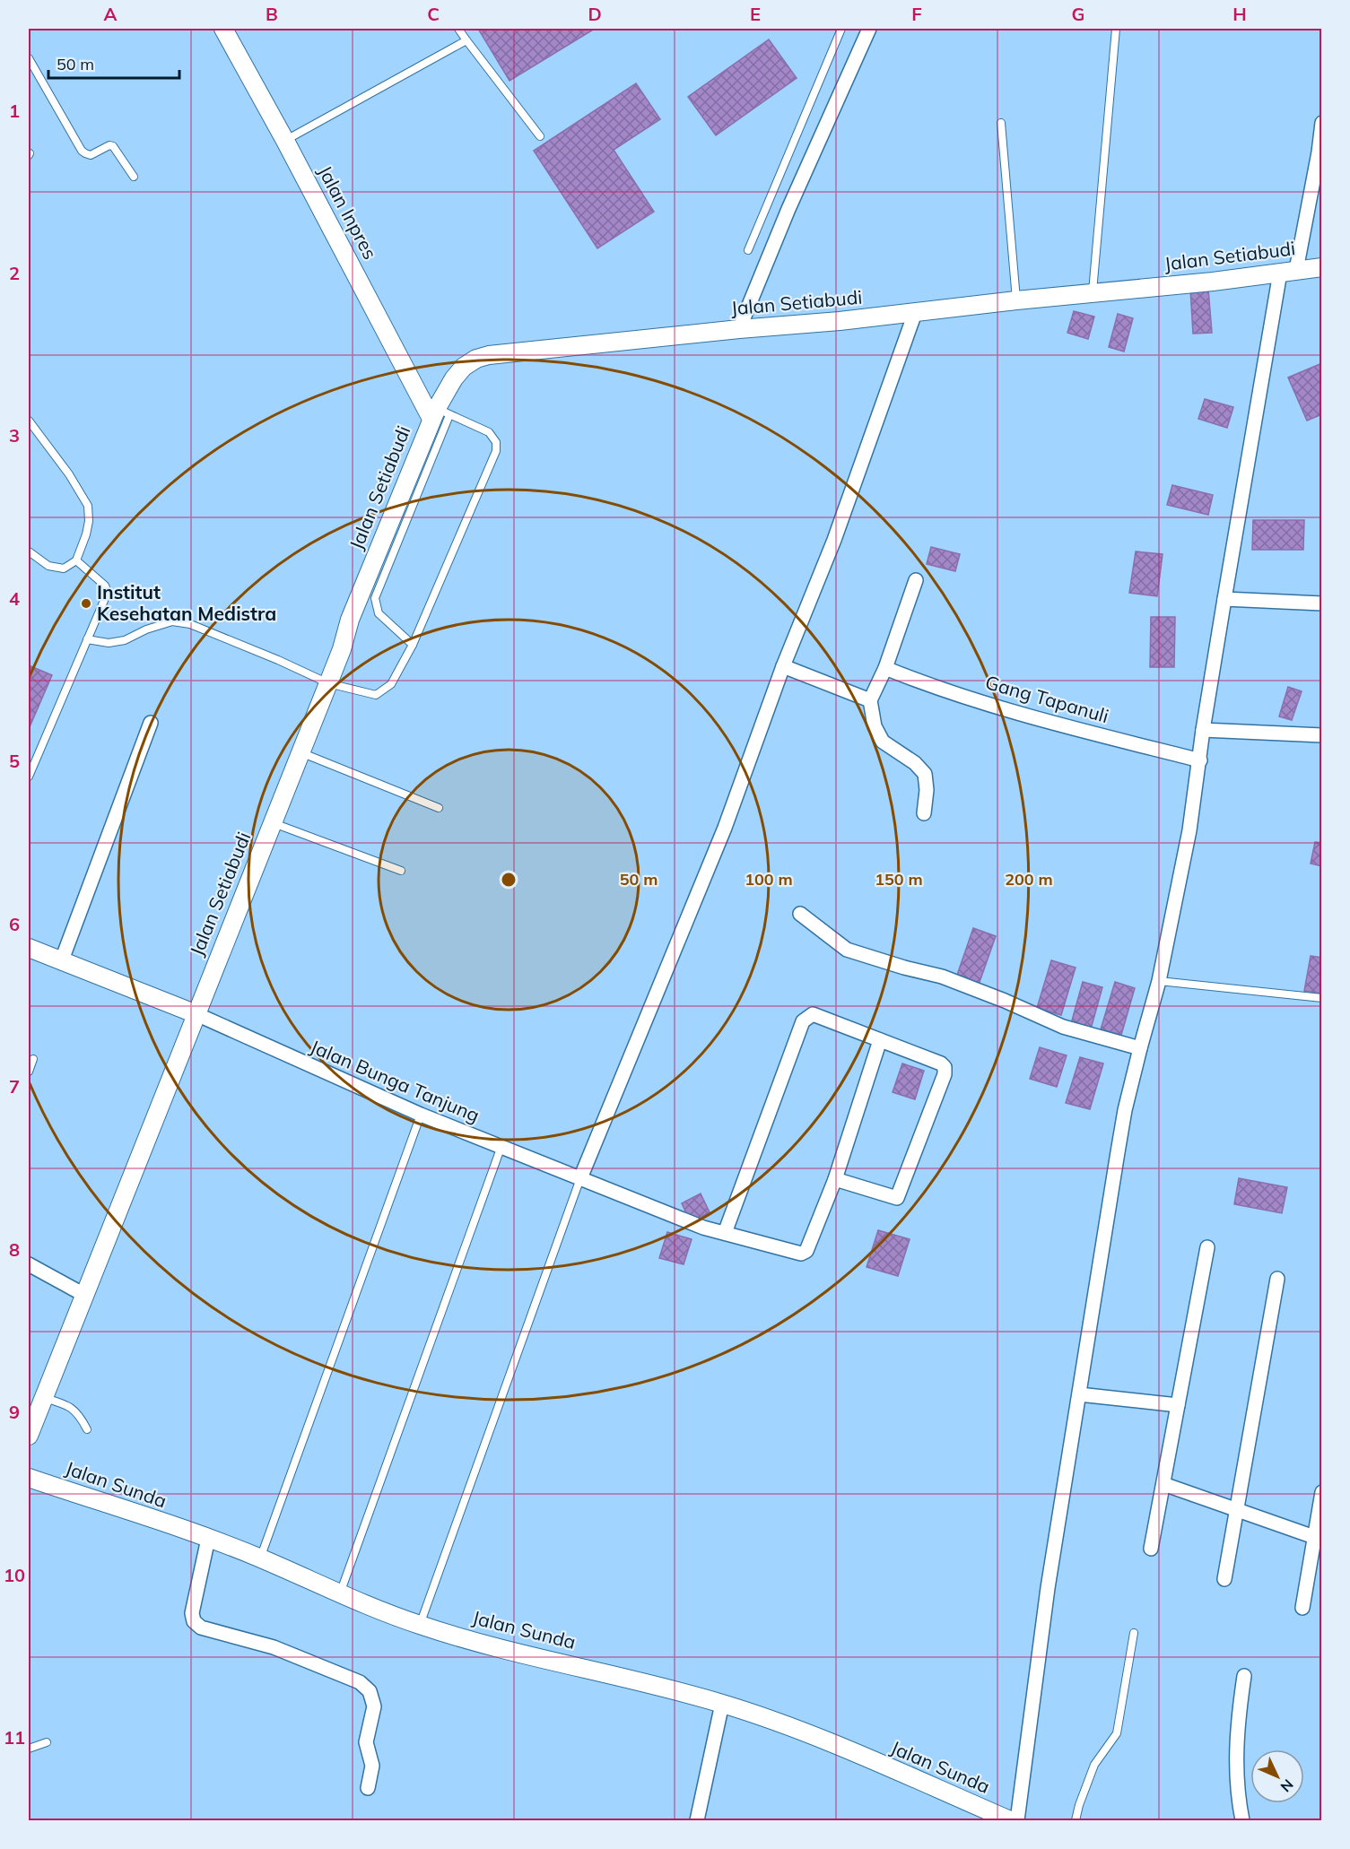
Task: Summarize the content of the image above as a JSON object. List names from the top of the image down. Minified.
{"streets":{"street":["Jalan Inpres","Jalan Setiabudi","Gang Tapanuli","Jalan Bunga Tanjung","Jalan Sunda"]},"crossings":[["Jalan Inpres","Jalan Setiabudi"],["Jalan Setiabudi","Jalan Bunga Tanjung"]],"places":["Institut Kesehatan Medistra"],"scale_bar":"50 m","north":"bottom right","grid":{"columns":["A","B","C","D","E","F","G","H"],"rows":["1","2","3","4","5","6","7","8","9","10","11"]},"rings":["50 m","100 m","150 m","200 m"]}
